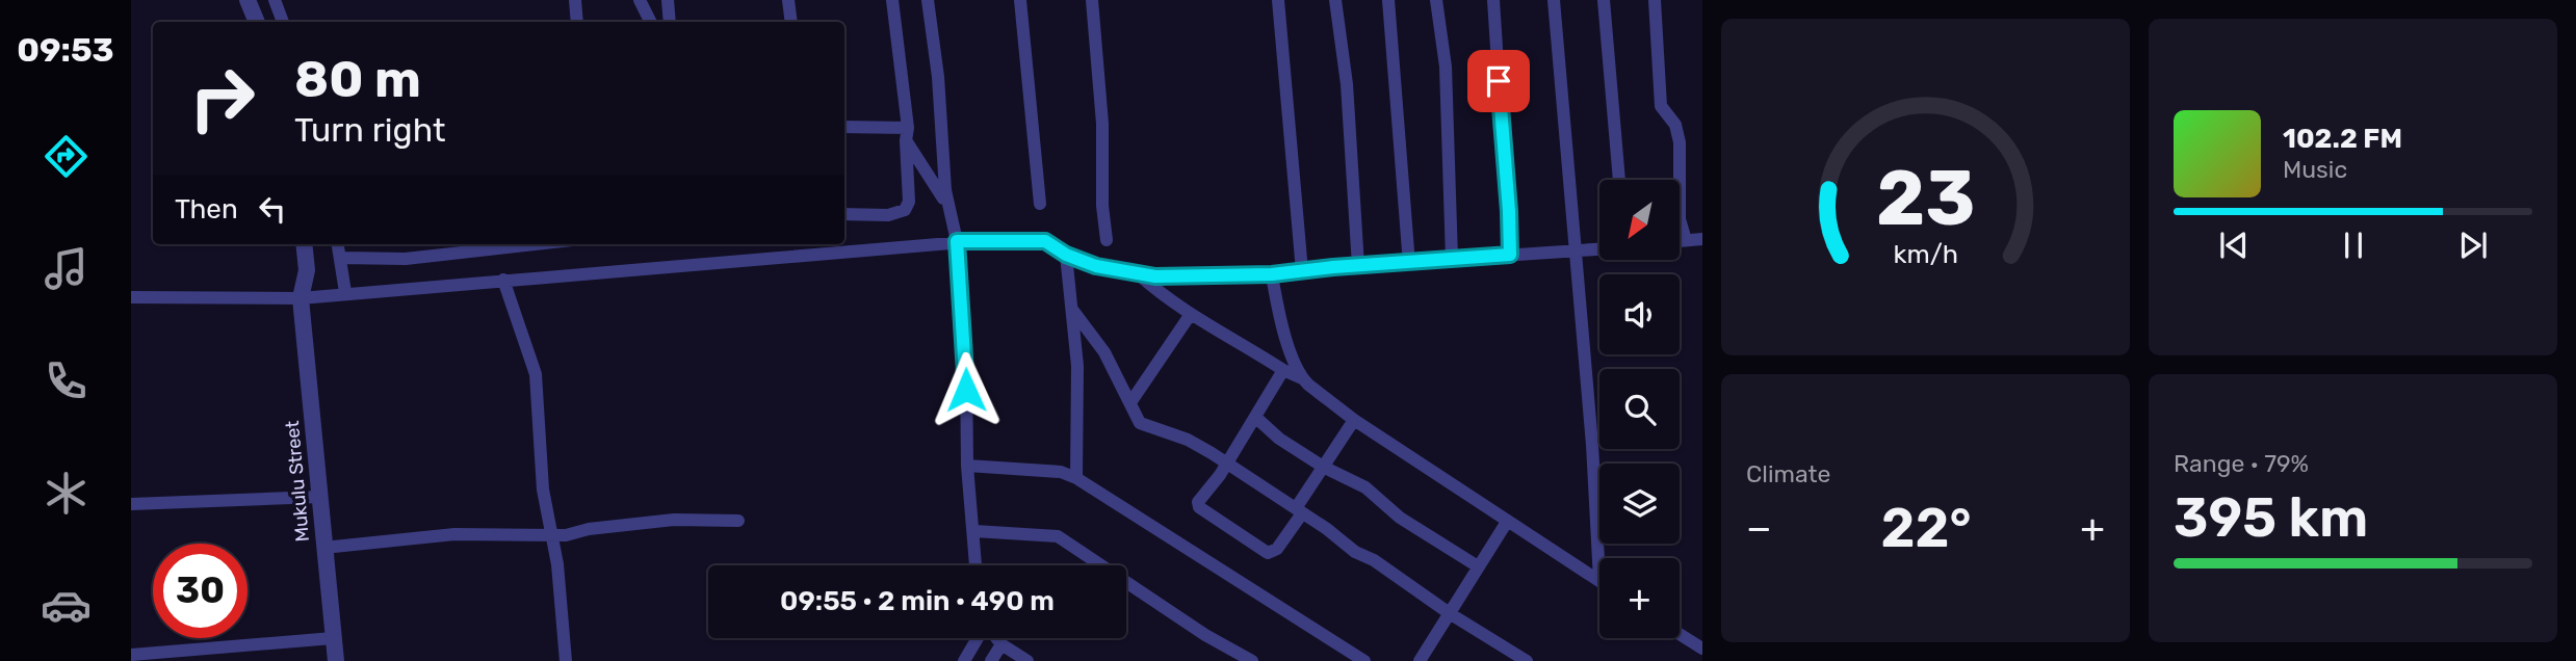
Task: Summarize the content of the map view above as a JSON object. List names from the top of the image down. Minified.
{"streets":{"street":["Mukulu Street"]},"north":"bottom left","page":{"tabs":"09:53","turn":["80 m","Turn right"],"song":["102.2 FM","Music"],"then":"Then","map_buttons":"+","tile":["Climate",["Range · 79%","395 km"]],"heat":["−","22°","+"],"limit":"30","trip":"09:55 · 2 min · 490 m","gauge":["23","km/h"]}}
